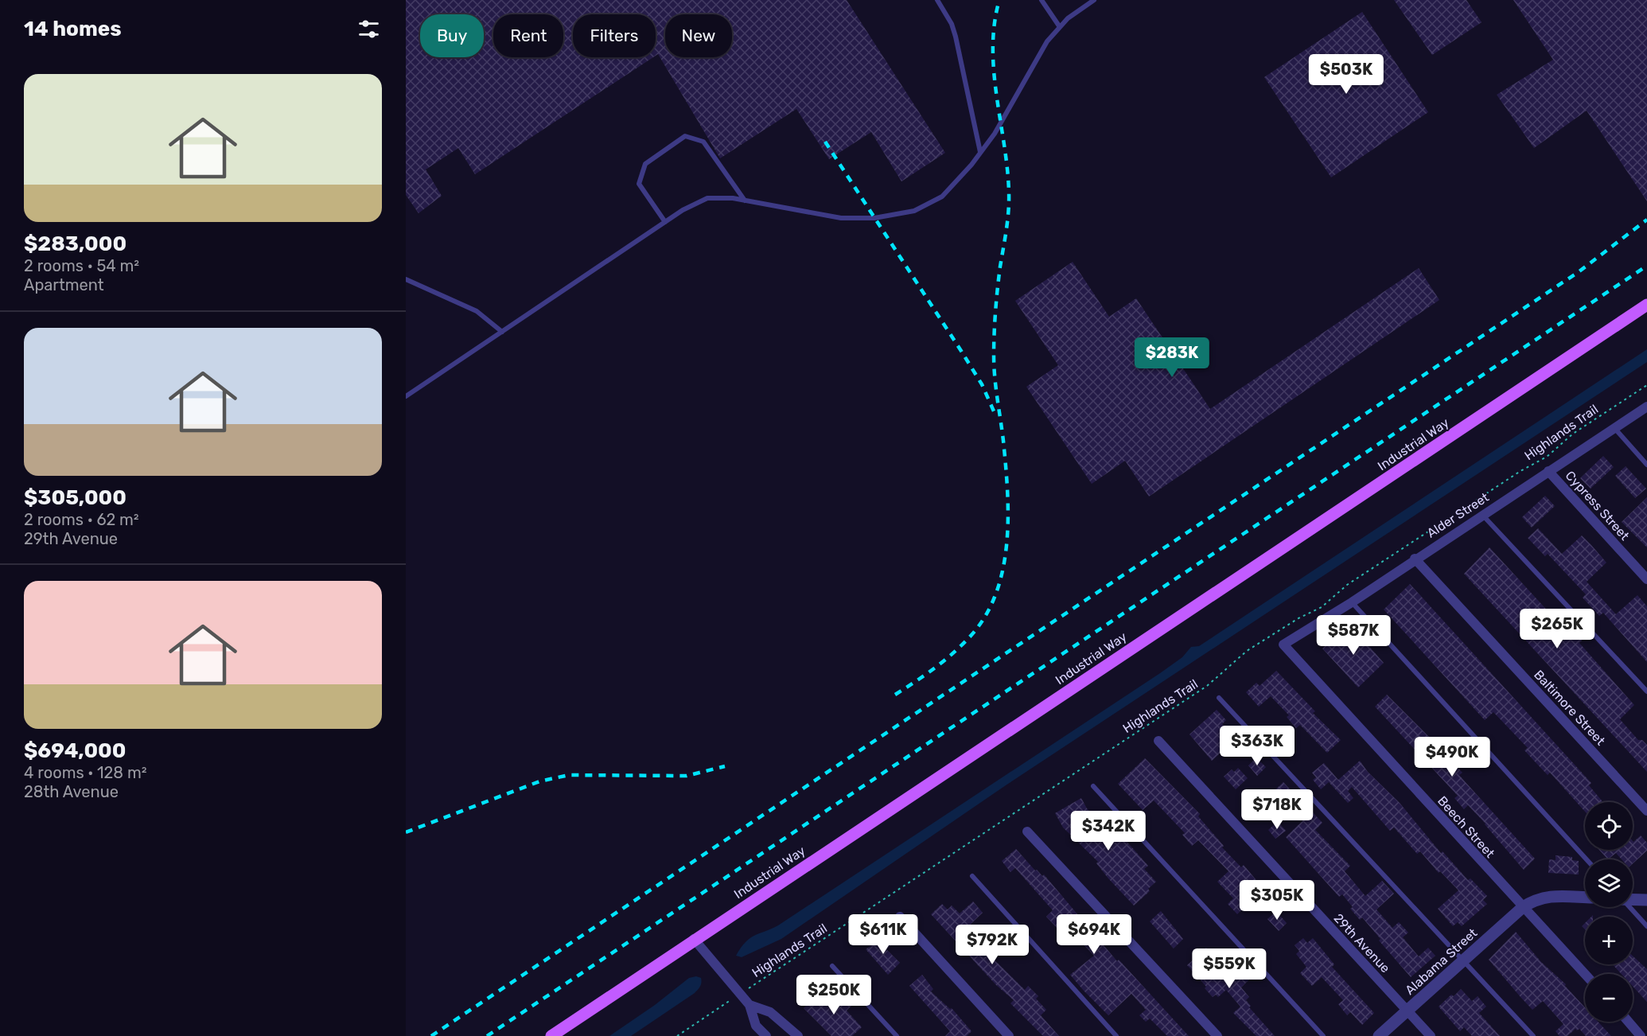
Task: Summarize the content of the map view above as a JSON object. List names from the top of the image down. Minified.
{"streets":{"main road":["Industrial Way"],"street":["Cypress Street","Alder Street","Baltimore Street","Beech Street","29th Avenue","Alabama Street"],"path":["Highlands Trail"]},"crossings":[["Cypress Street","Alder Street"],["Alder Street","Baltimore Street"],["Alder Street","Beech Street"],["Beech Street","Alabama Street"],["29th Avenue","Alabama Street"]],"page":{"heading":"14 homes","chip":["Buy","Rent","Filters","New"],"price":["$503K","$283K","$265K","$587K","$363K","$490K","$718K","$342K","$305K","$611K","$694K","$792K","$559K","$250K"],"list":[{"name":"$283,000","note":"2 rooms · 54 m² · Apartment"},{"name":"$305,000","note":"2 rooms · 62 m² · 29th Avenue"},{"name":"$694,000","note":"4 rooms · 128 m² · 28th Avenue"}],"map_buttons":["+","−"]}}
